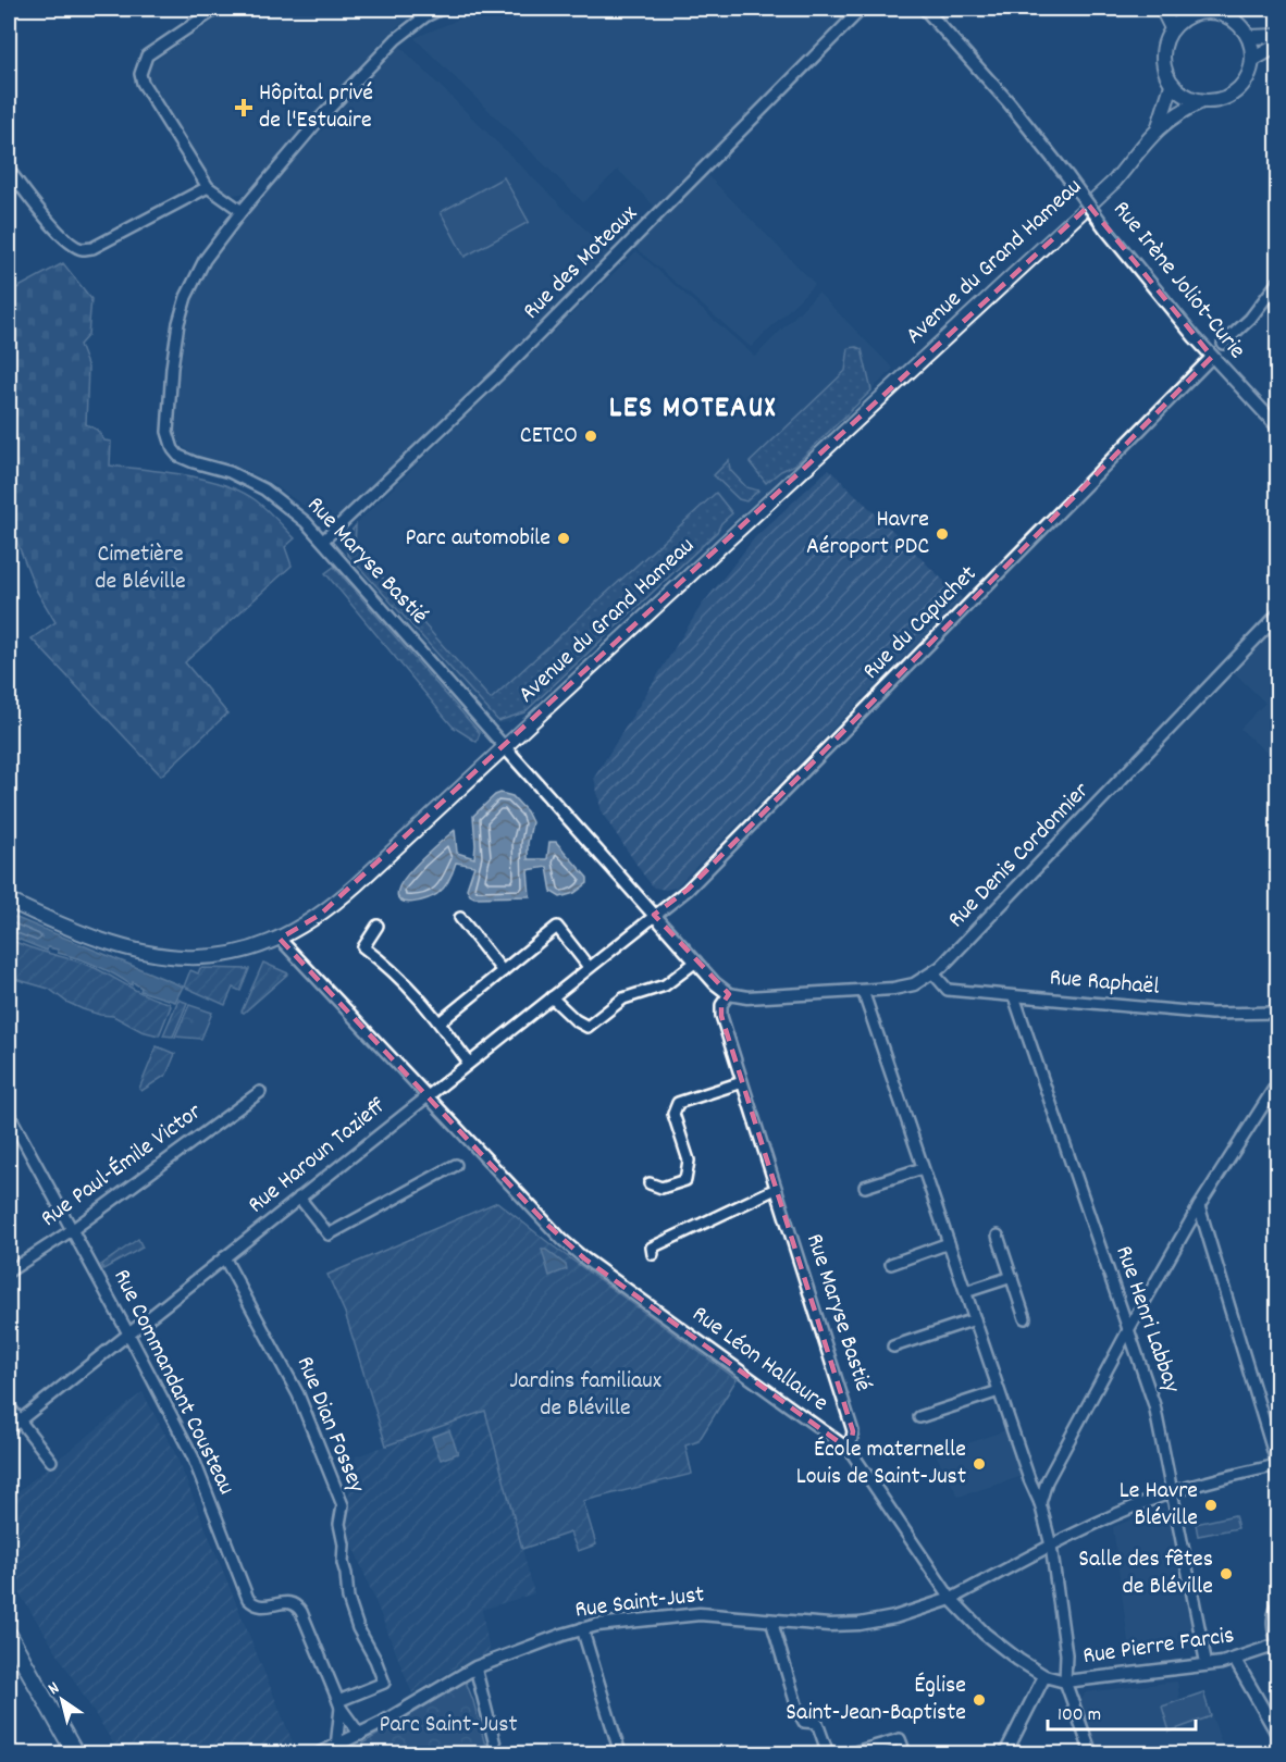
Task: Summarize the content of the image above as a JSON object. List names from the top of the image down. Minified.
{"streets":{"main road":["Avenue du Grand Hameau"],"street":["Rue des Moteaux","Rue Irène Joliot-Curie","Rue Maryse Bastié","Rue du Capuchet","Rue Denis Cordonnier","Rue Raphaël","Rue Haroun Tazieff","Rue Paul-Émile Victor","Rue Henri Labbay","Rue Léon Hallaure","Rue Commandant Cousteau","Rue Dian Fossey","Rue Saint-Just","Rue Pierre Farcis"]},"crossings":[["Avenue du Grand Hameau","Rue Maryse Bastié"],["Avenue du Grand Hameau","Rue Léon Hallaure"],["Rue des Moteaux","Rue Maryse Bastié"],["Rue Irène Joliot-Curie","Rue du Capuchet"],["Rue Maryse Bastié","Rue du Capuchet"],["Rue Maryse Bastié","Rue Denis Cordonnier"],["Rue Maryse Bastié","Rue Haroun Tazieff"],["Rue Maryse Bastié","Rue Léon Hallaure"],["Rue du Capuchet","Rue Haroun Tazieff"],["Rue Denis Cordonnier","Rue Raphaël"],["Rue Raphaël","Rue Henri Labbay"],["Rue Haroun Tazieff","Rue Léon Hallaure"],["Rue Haroun Tazieff","Rue Commandant Cousteau"],["Rue Haroun Tazieff","Rue Dian Fossey"],["Rue Paul-Émile Victor","Rue Commandant Cousteau"],["Rue Henri Labbay","Rue Pierre Farcis"],["Rue Léon Hallaure","Rue Saint-Just"],["Rue Léon Hallaure","Rue Pierre Farcis"],["Rue Commandant Cousteau","Rue Dian Fossey"],["Rue Commandant Cousteau","Rue Saint-Just"]],"districts":["LES MOTEAUX"],"parks":["Cimetière de Bléville","Jardins familiaux de Bléville","Parc Saint-Just"],"places":{"health":["Hôpital privé de l'Estuaire"],"other":["CETCO","Havre Aéroport PDC","Parc automobile","École maternelle Louis de Saint-Just","Le Havre Bléville","Salle des fêtes de Bléville","Église Saint-Jean-Baptiste"]},"scale_bar":"100 m","north":"top left"}
